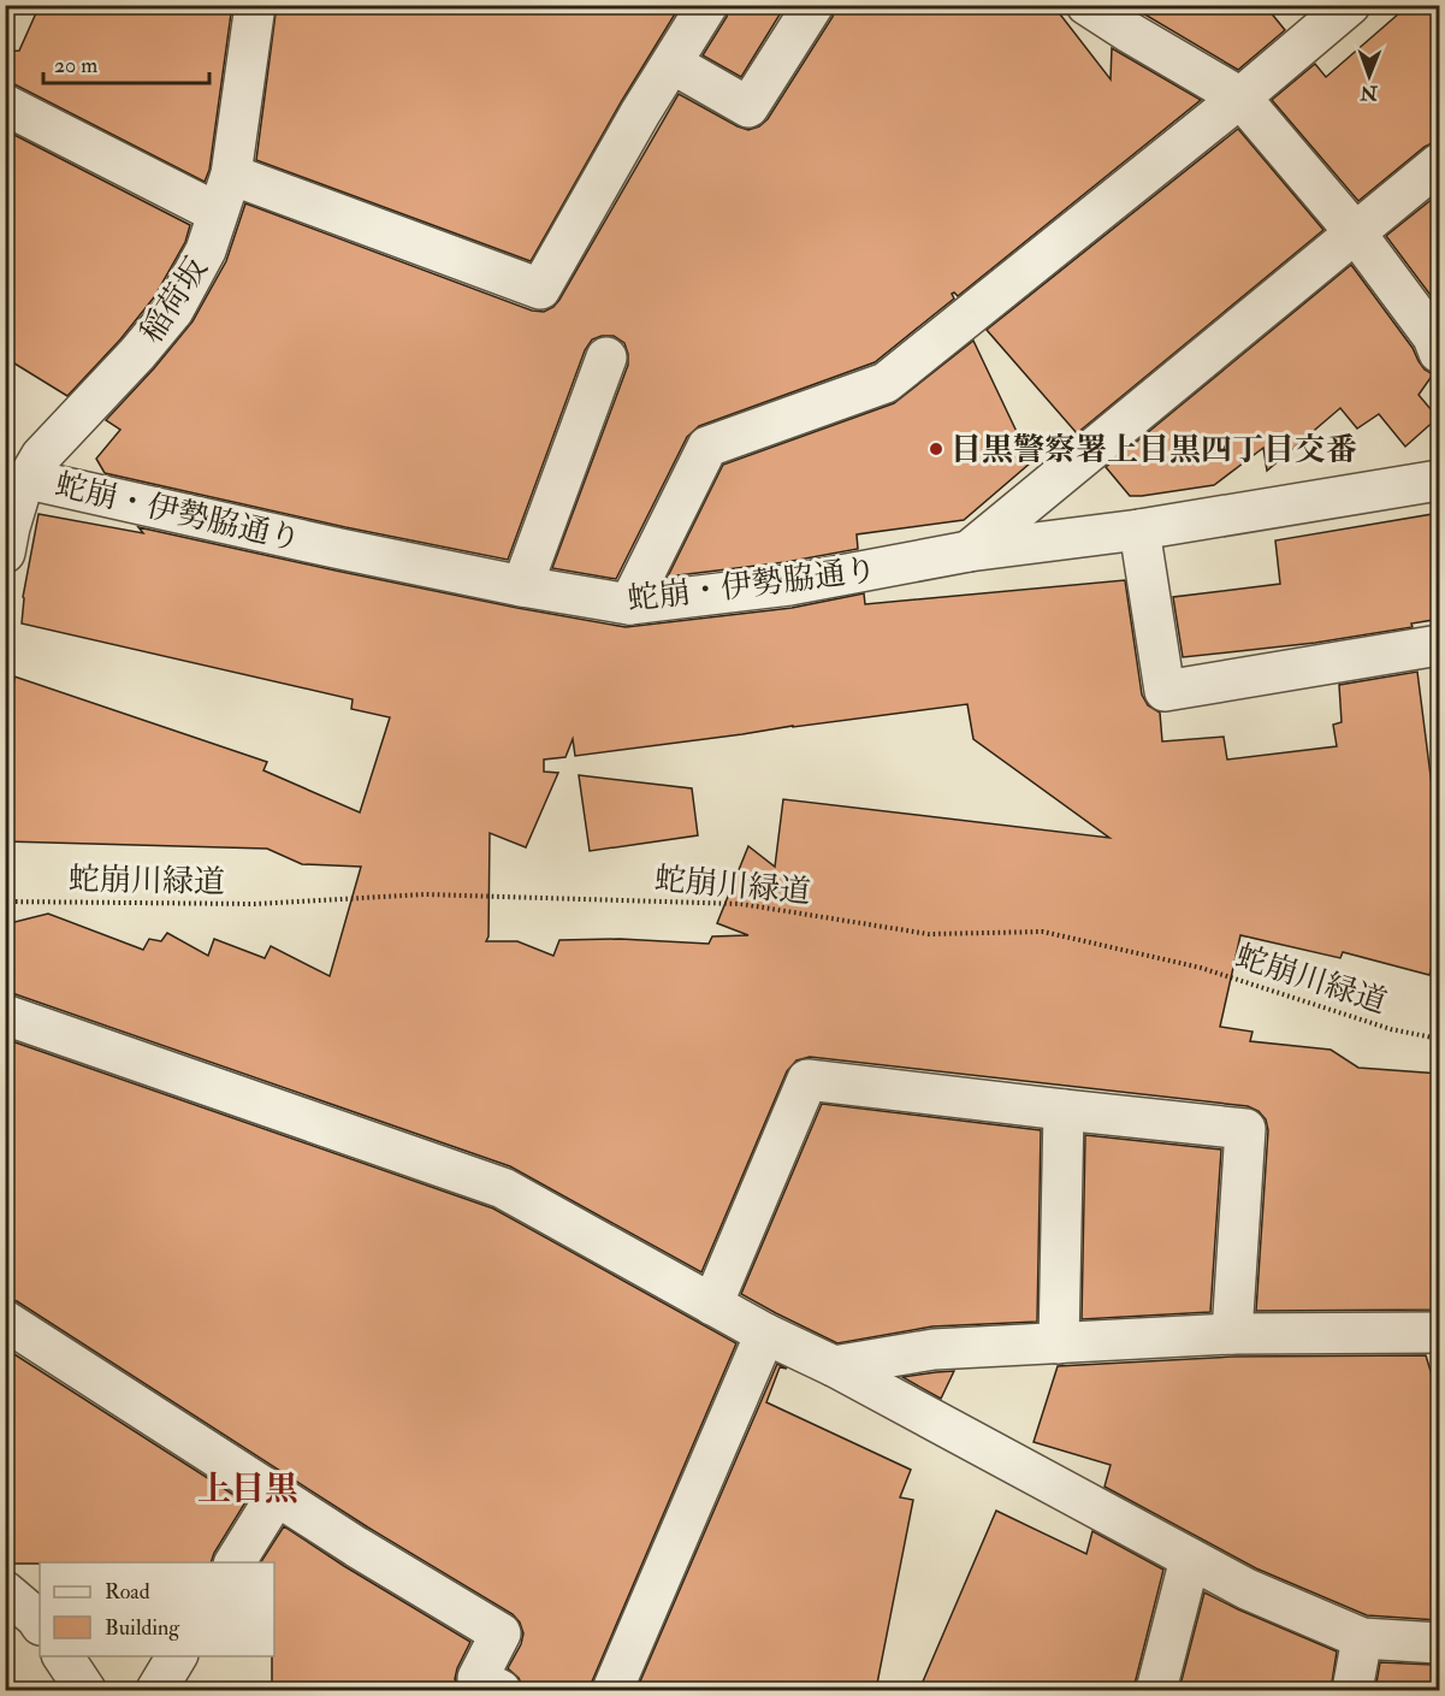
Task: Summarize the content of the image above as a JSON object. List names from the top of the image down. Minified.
{"streets":{"street":["稲荷坂","蛇崩・伊勢脇通り"],"path":["蛇崩川緑道"]},"crossings":[["稲荷坂","蛇崩・伊勢脇通り"]],"districts":["上目黒"],"places":["目黒警察署上目黒四丁目交番"],"legend":["Road","Building"],"scale_bar":"20 m","north":"bottom"}
